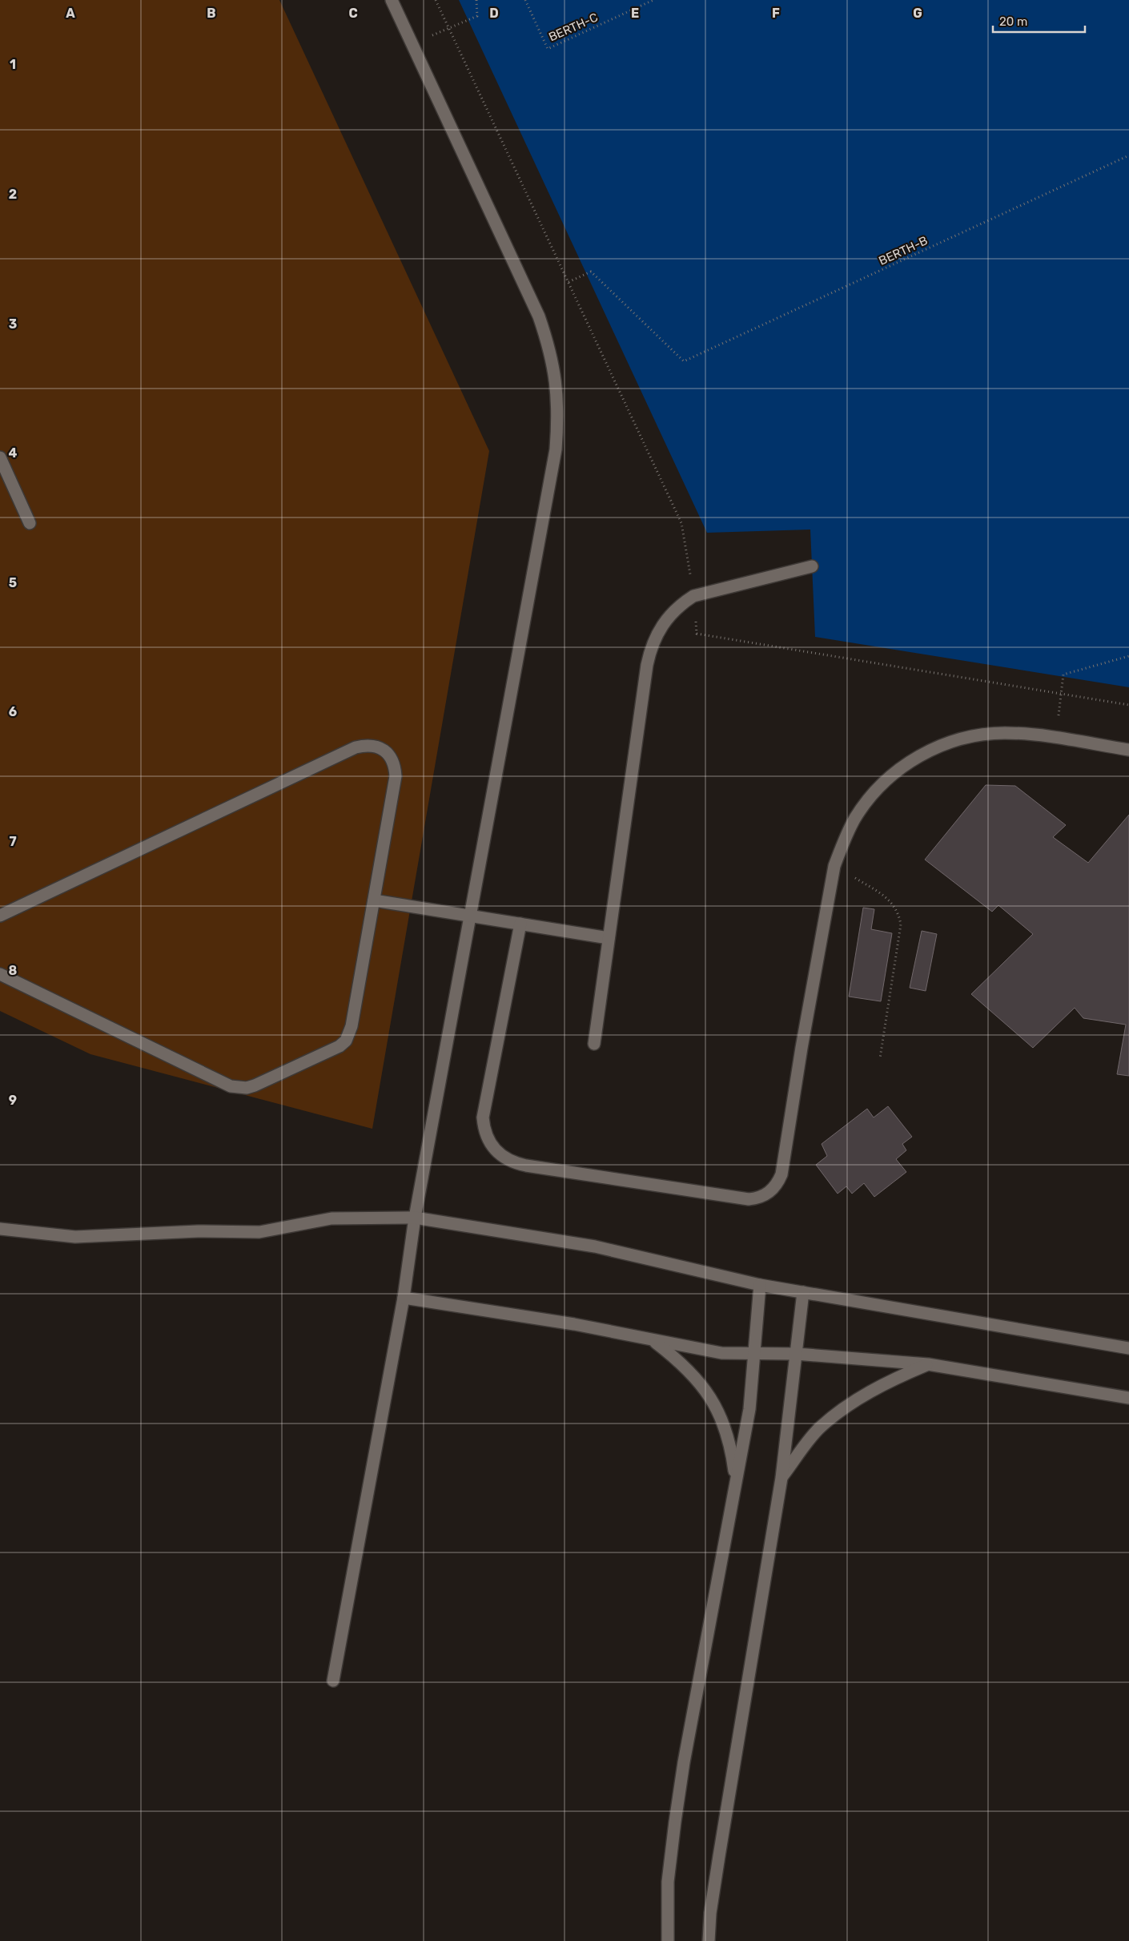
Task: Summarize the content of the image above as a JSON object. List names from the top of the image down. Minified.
{"streets":{"path":["BERTH-C","BERTH-B"]},"scale_bar":"20 m","grid":{"columns":["A","B","C","D","E","F","G"],"rows":["1","2","3","4","5","6","7","8","9"]}}
